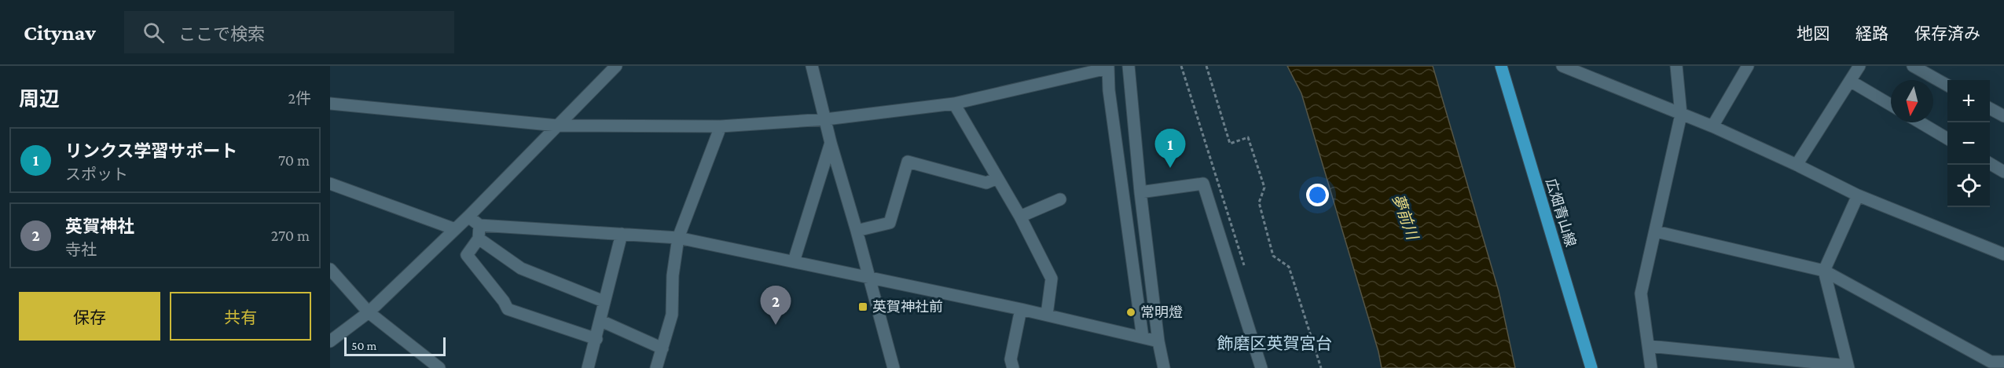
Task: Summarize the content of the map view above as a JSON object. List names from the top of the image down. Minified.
{"streets":{"main road":["広畑青山線"]},"districts":["飾磨区英賀宮台"],"water":["夢前川"],"places":{"transit":["英賀神社前"],"other":["常明燈"]},"scale_bar":"50 m","north":"bottom","page":{"header":"Citynav","search":"ここで検索","nav":["地図","経路","保存済み"],"heading":["周辺","2件"],"map_buttons":["+","−"],"list":[{"mark":"1","name":"リンクス学習サポート","note":"スポット","value":"70 m"},{"mark":"2","name":"英賀神社","note":"寺社","value":"270 m"}],"pins":["1","2"],"buttons":["保存","共有"],"scale":"50 m"}}
